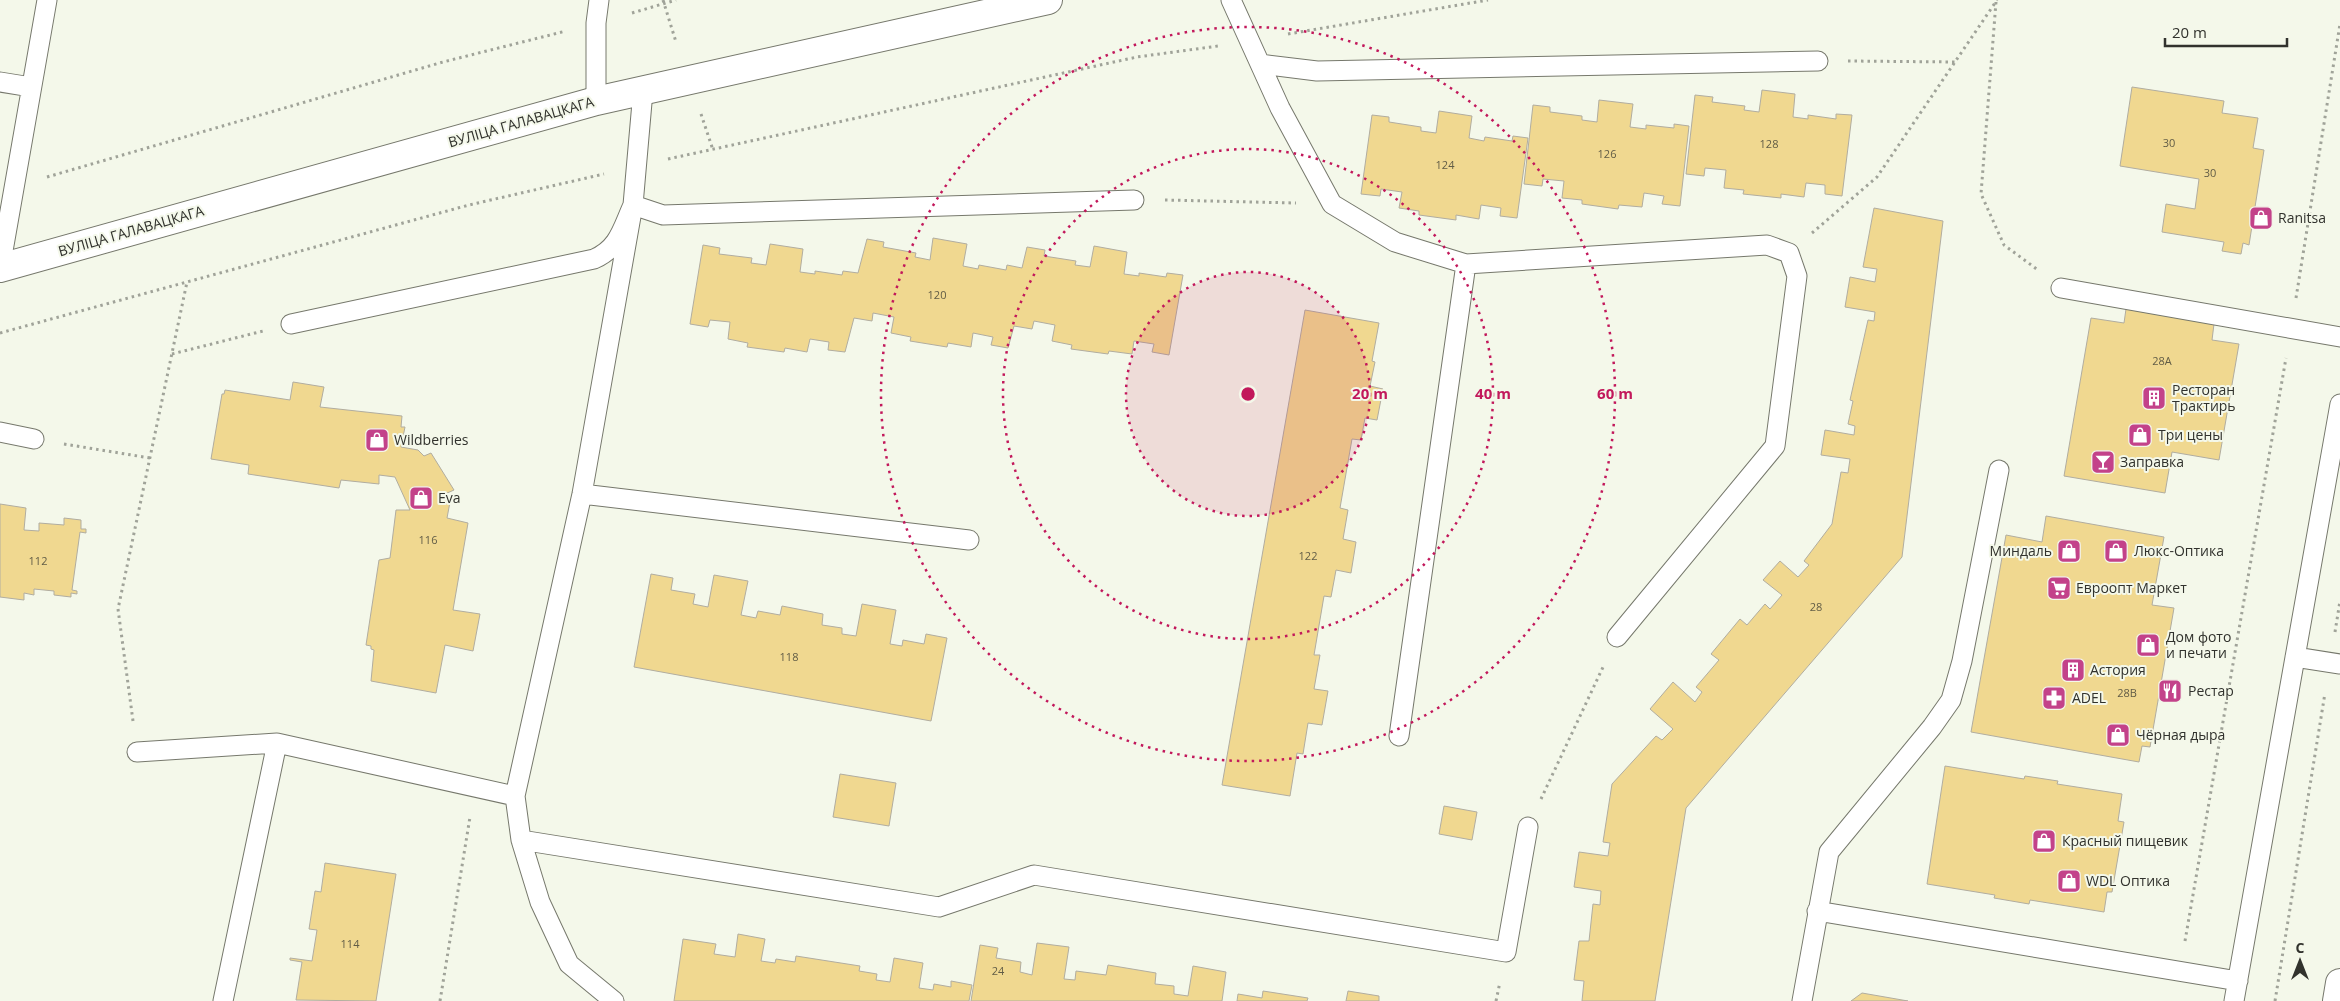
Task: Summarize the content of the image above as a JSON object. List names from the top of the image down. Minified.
{"streets":{"street":["ВУЛІЦА ГАЛАВАЦКАГА"]},"places":{"shop":["Ranitsa","Три цены","Wildberries","Eva","Миндаль","Люкс-Оптика","Дом фото и печати","Чёрная дыра","Красный пищевик","WDL Оптика"],"building":["Ресторан Трактирь","Астория"],"bar":["Заправка"],"supermarket":["Евроопт Маркет"],"restaurant":["Рестар"],"pharmacy":["ADEL"]},"house_numbers":["30","128","126","124","30","120","28А","116","122","112","28","118","28В","114","24"],"scale_bar":"20 m","north":"top","rings":["20 m","40 m","60 m"]}
